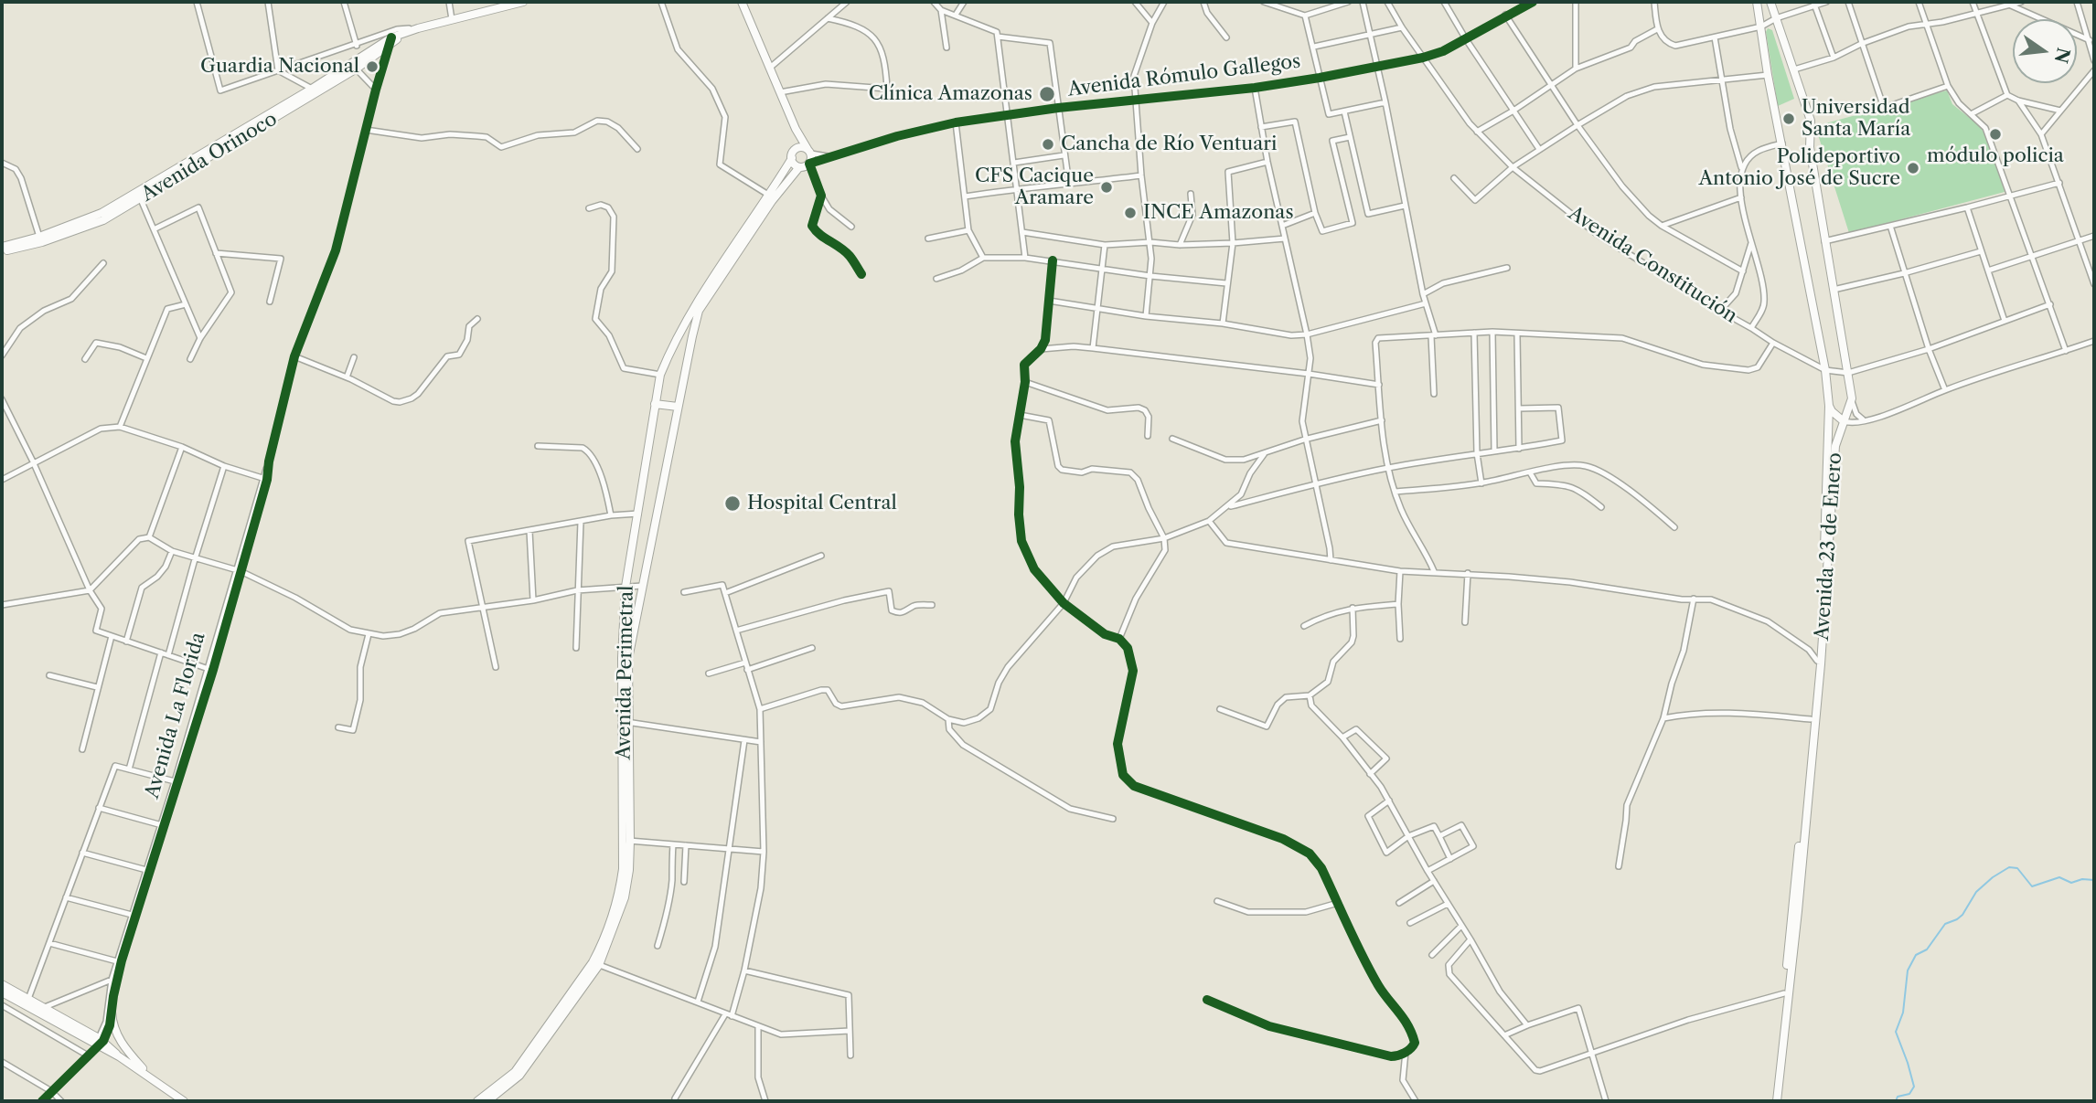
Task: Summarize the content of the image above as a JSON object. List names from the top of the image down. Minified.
{"streets":{"main road":["Avenida Orinoco","Avenida 23 de Enero","Avenida Perimetral"],"street":["Avenida Rómulo Gallegos","Avenida Constitución","Avenida La Florida"]},"crossings":[["Avenida Rómulo Gallegos","Avenida Constitución"],["Avenida Rómulo Gallegos","Avenida Perimetral"],["Avenida Orinoco","Avenida La Florida"],["Avenida Constitución","Avenida 23 de Enero"]],"places":["Guardia Nacional","Clínica Amazonas","Universidad Santa María","módulo policia","Cancha de Río Ventuari","Polideportivo Antonio José de Sucre","CFS Cacique Aramare","INCE Amazonas","Hospital Central"],"north":"right"}
